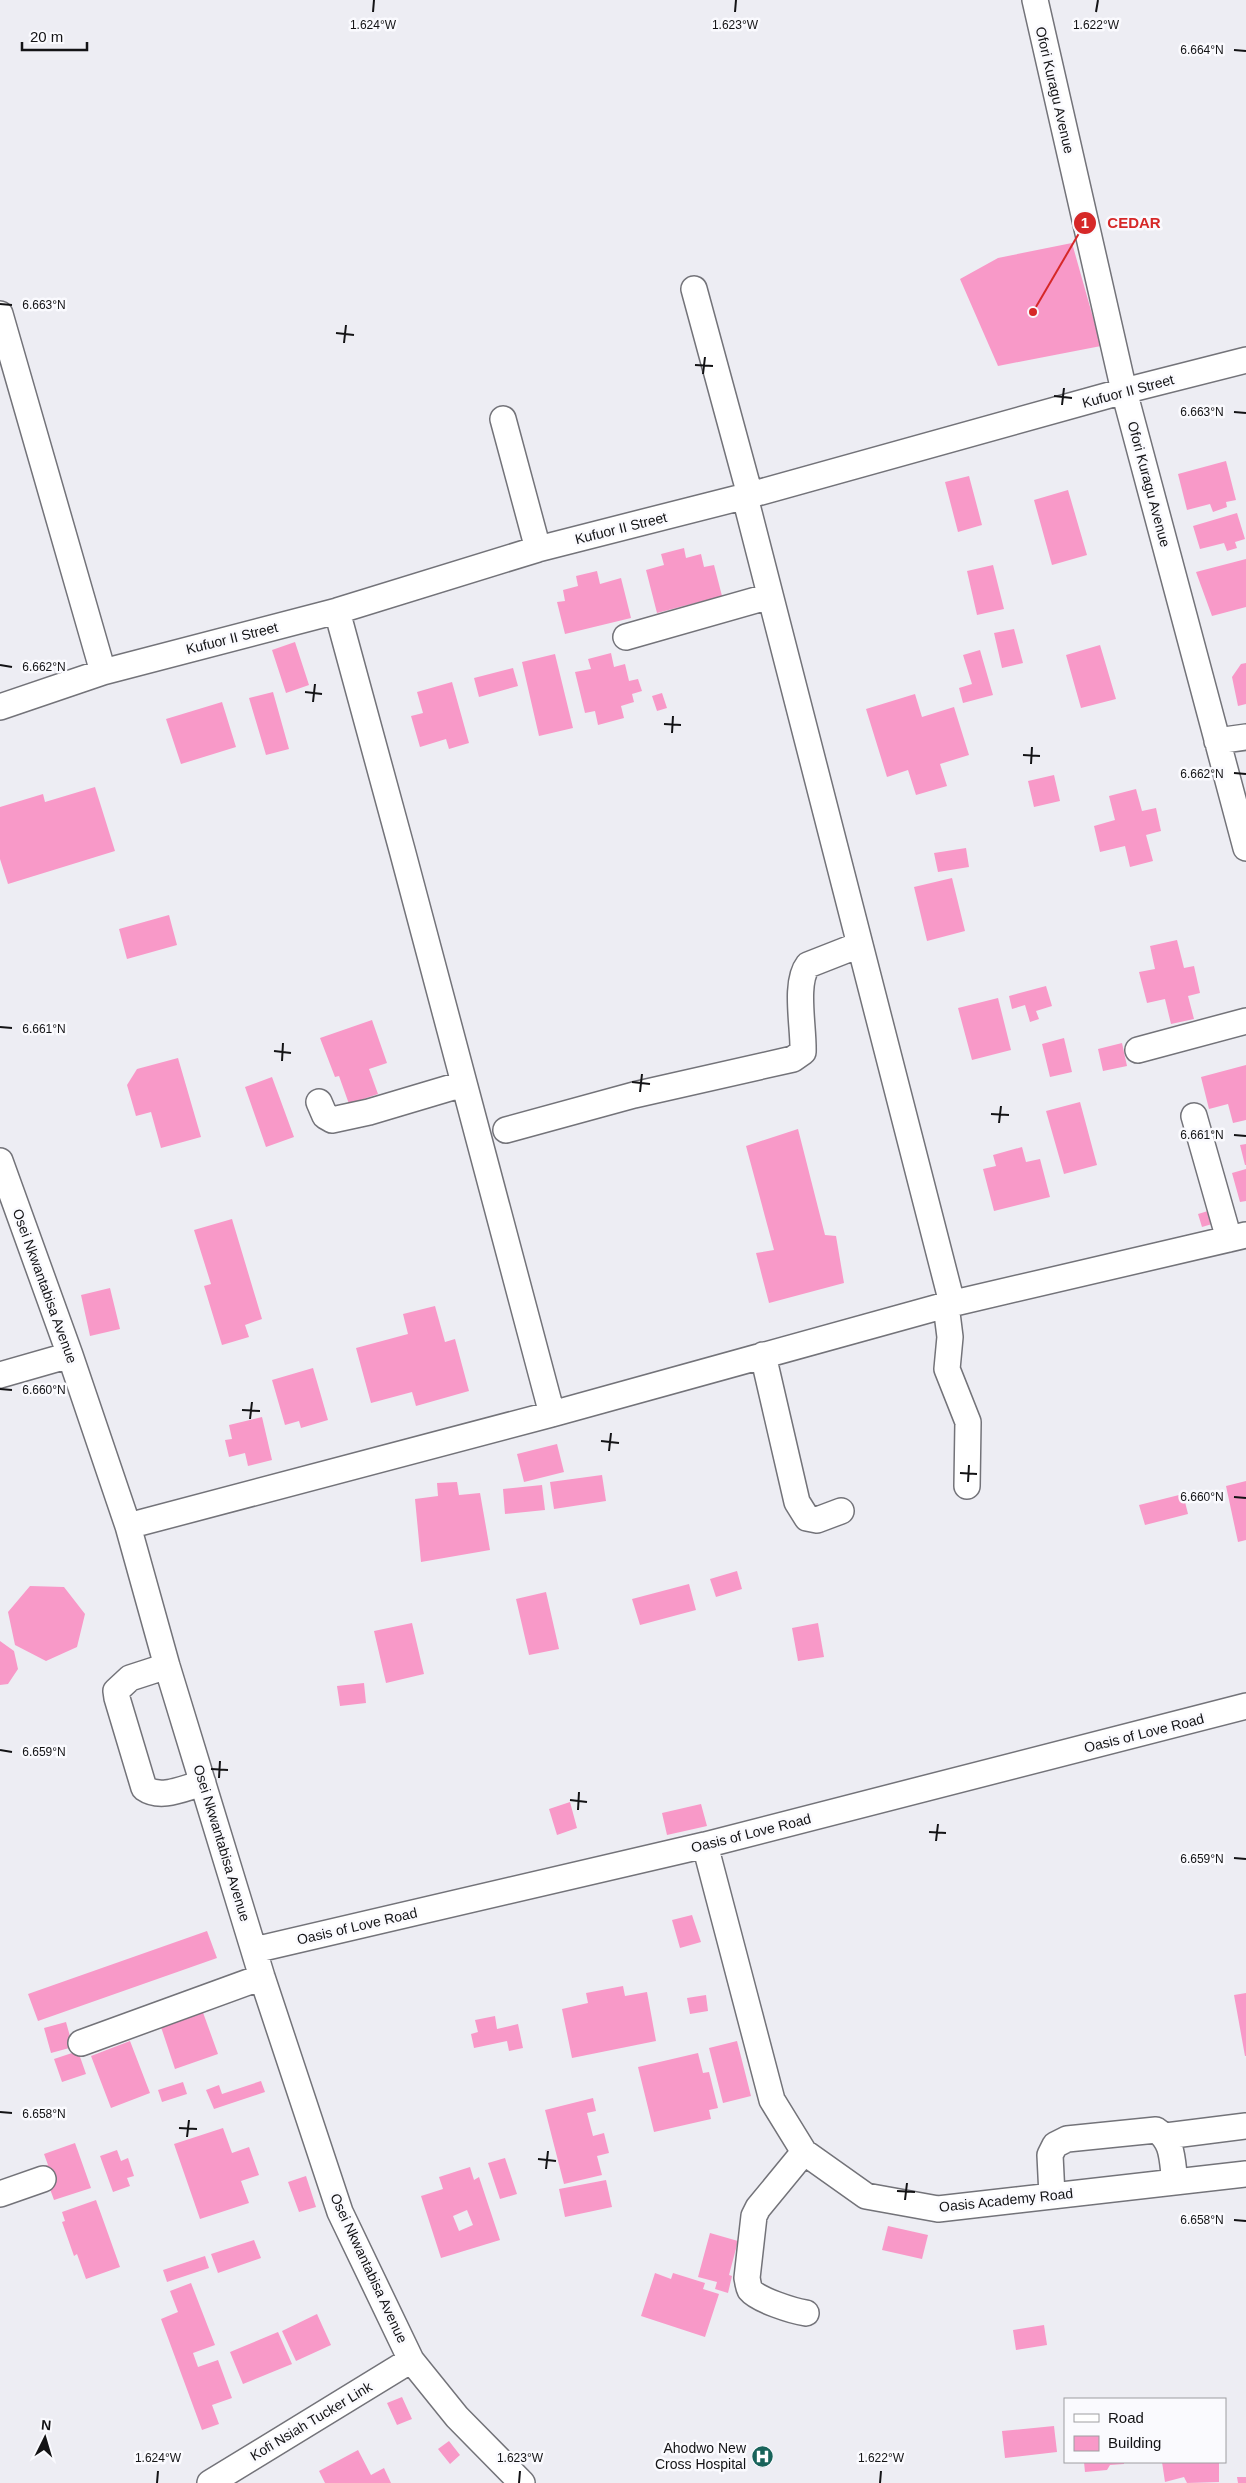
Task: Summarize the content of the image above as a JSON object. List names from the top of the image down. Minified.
{"streets":{"street":["Ofori Kuragu Avenue","Kufuor II Street","Osei Nkwantabisa Avenue","Oasis of Love Road","Oasis Academy Road","Kofi Nsiah Tucker Link"]},"crossings":[["Ofori Kuragu Avenue","Kufuor II Street"],["Osei Nkwantabisa Avenue","Oasis of Love Road"],["Osei Nkwantabisa Avenue","Kofi Nsiah Tucker Link"],["Oasis of Love Road","Oasis Academy Road"]],"places":{"other":["CEDAR"],"hospital":["Ahodwo New Cross Hospital"]},"legend":["Road","Building"],"scale_bar":"20 m","north":"top","coordinates":["1.624°W","1.623°W","1.622°W","6.664°N","6.663°N","6.662°N","6.661°N","6.660°N","6.659°N","6.658°N"]}
